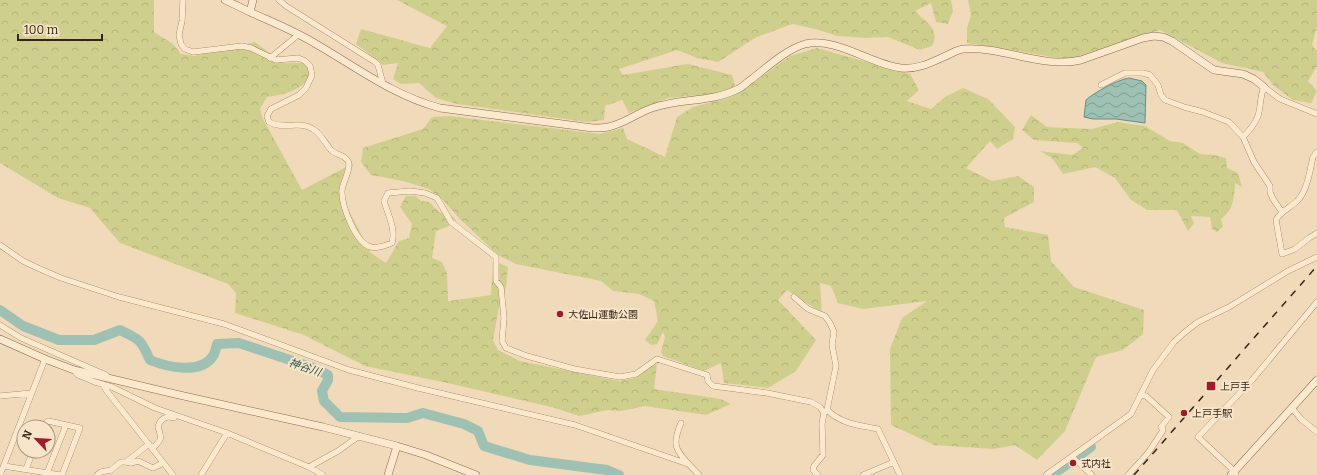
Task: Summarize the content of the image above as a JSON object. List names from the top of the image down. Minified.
{"water":["神谷川"],"places":{"other":["大佐山運動公園","上戸手駅","式内社"],"transit":["上戸手"]},"scale_bar":"100 m","north":"top left"}
